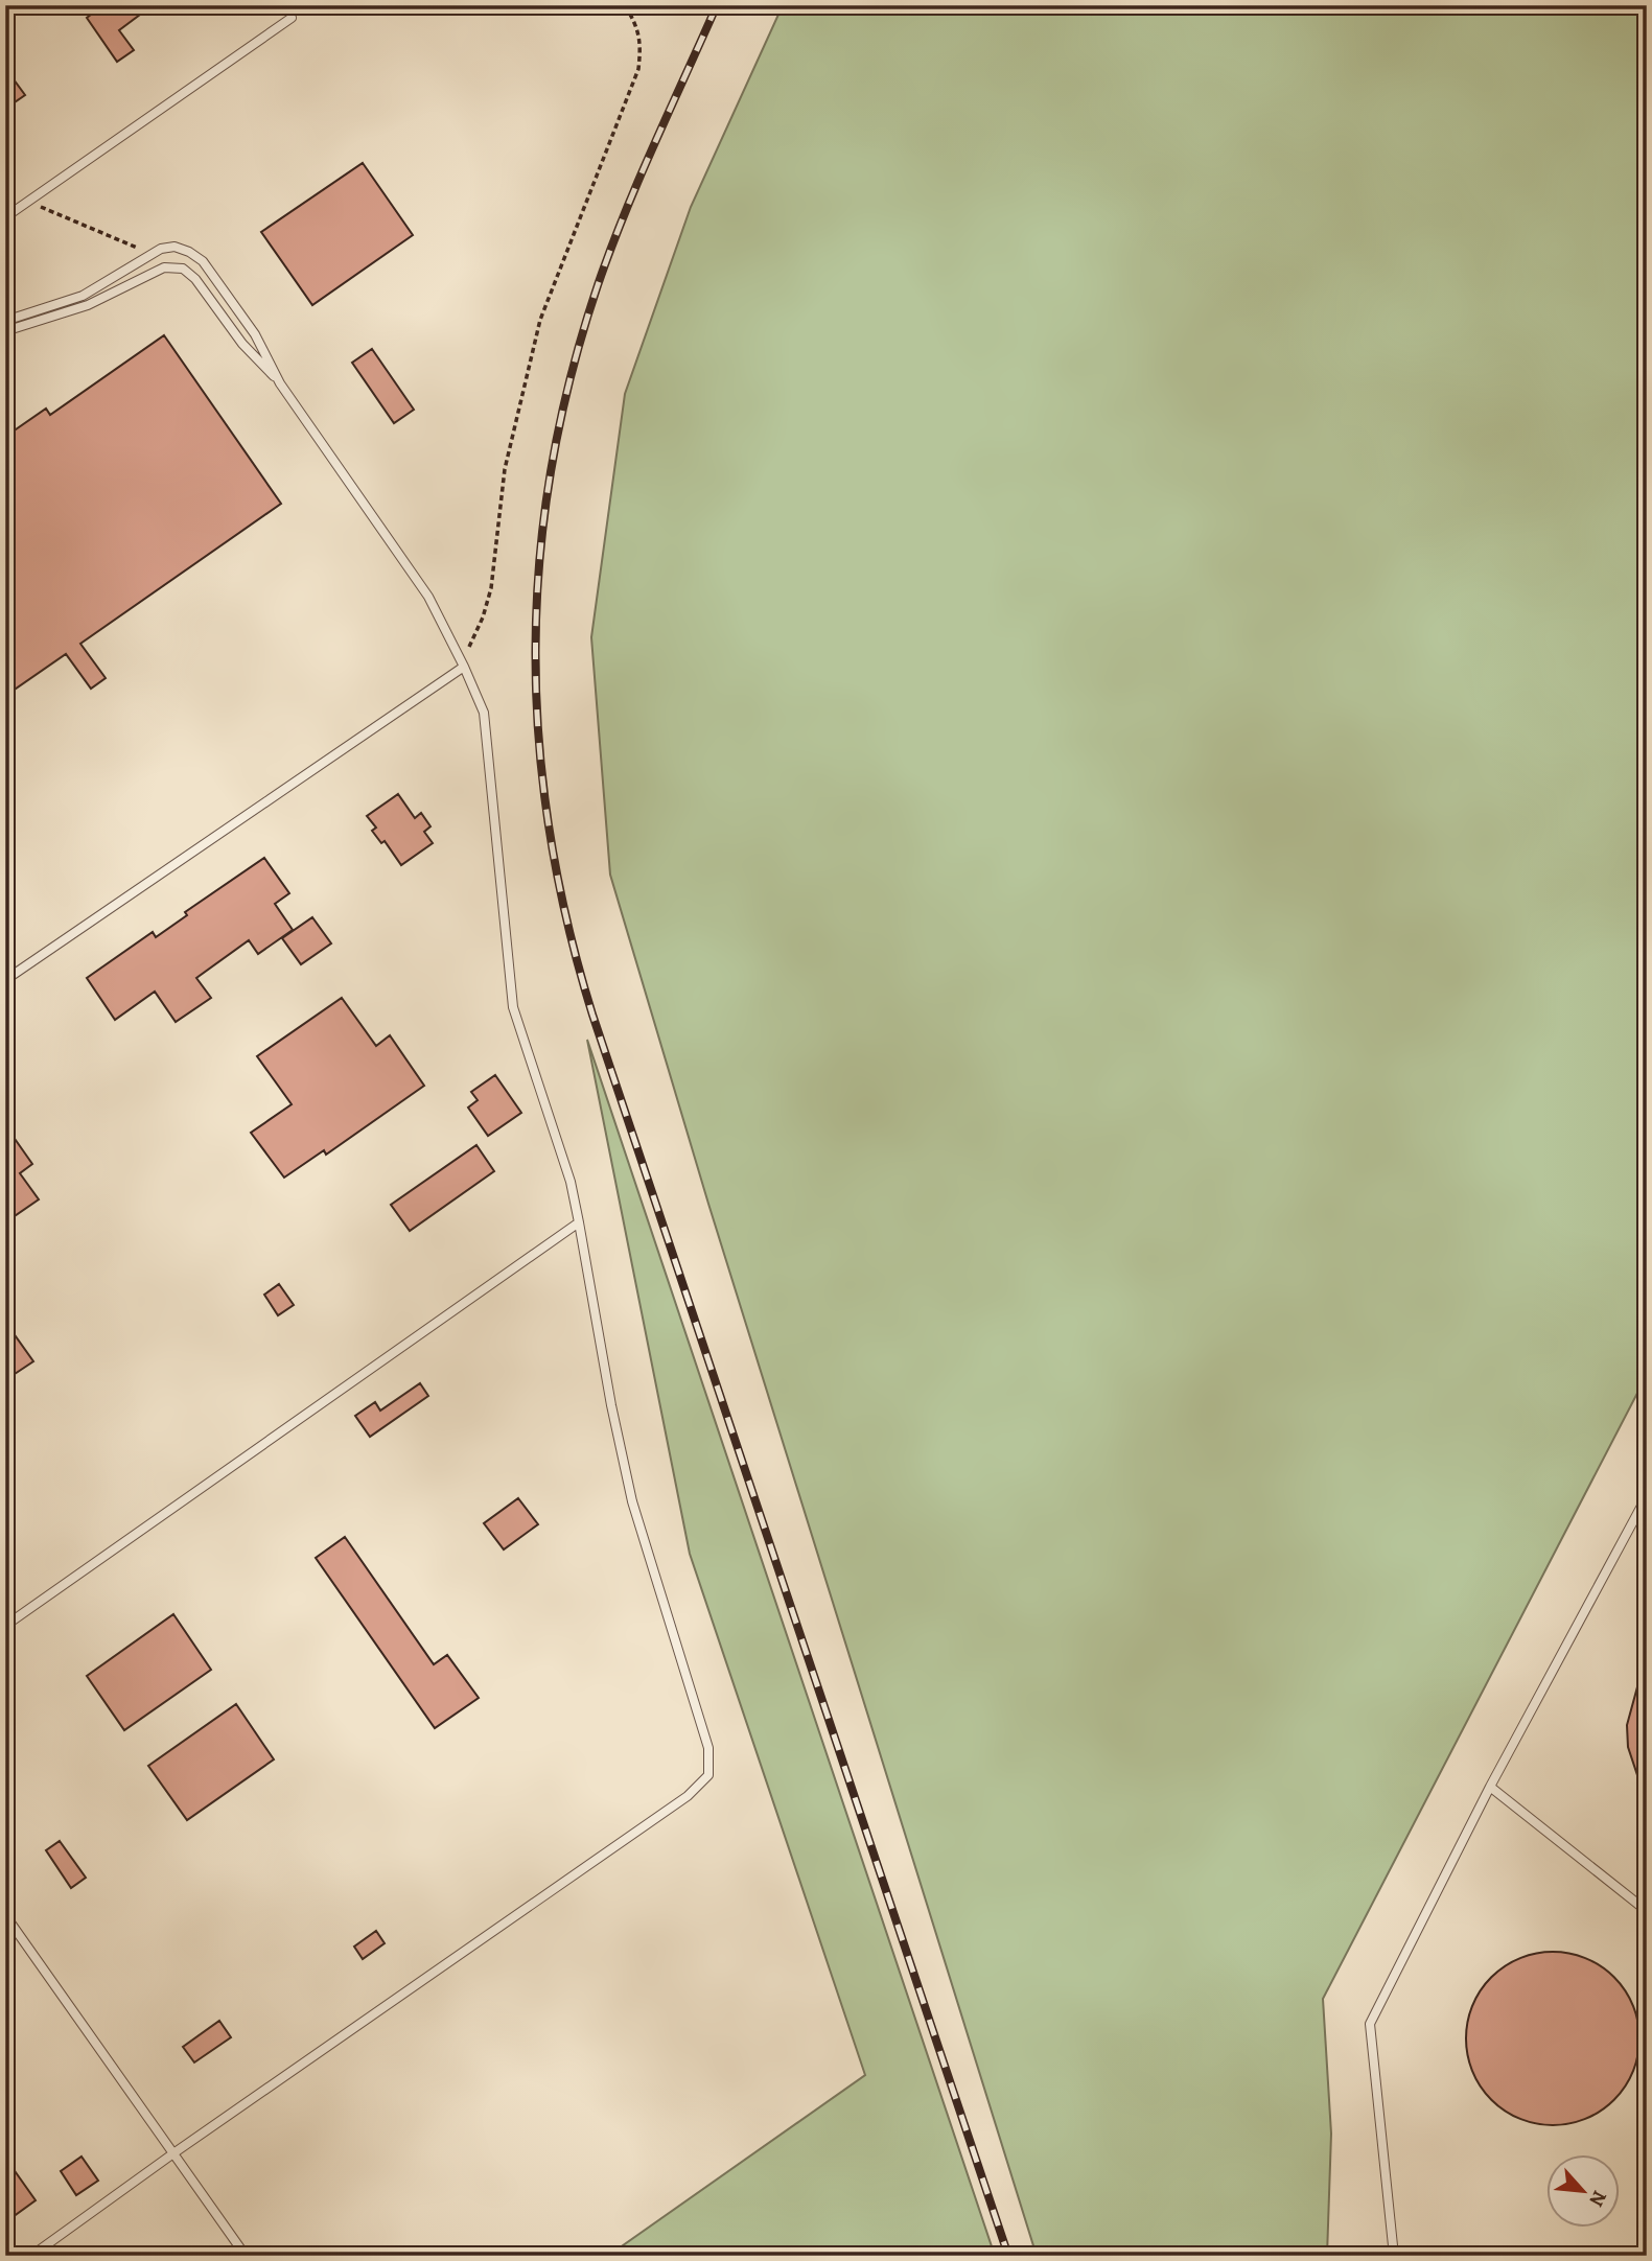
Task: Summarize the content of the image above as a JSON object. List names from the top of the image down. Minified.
{"north":"bottom right"}
